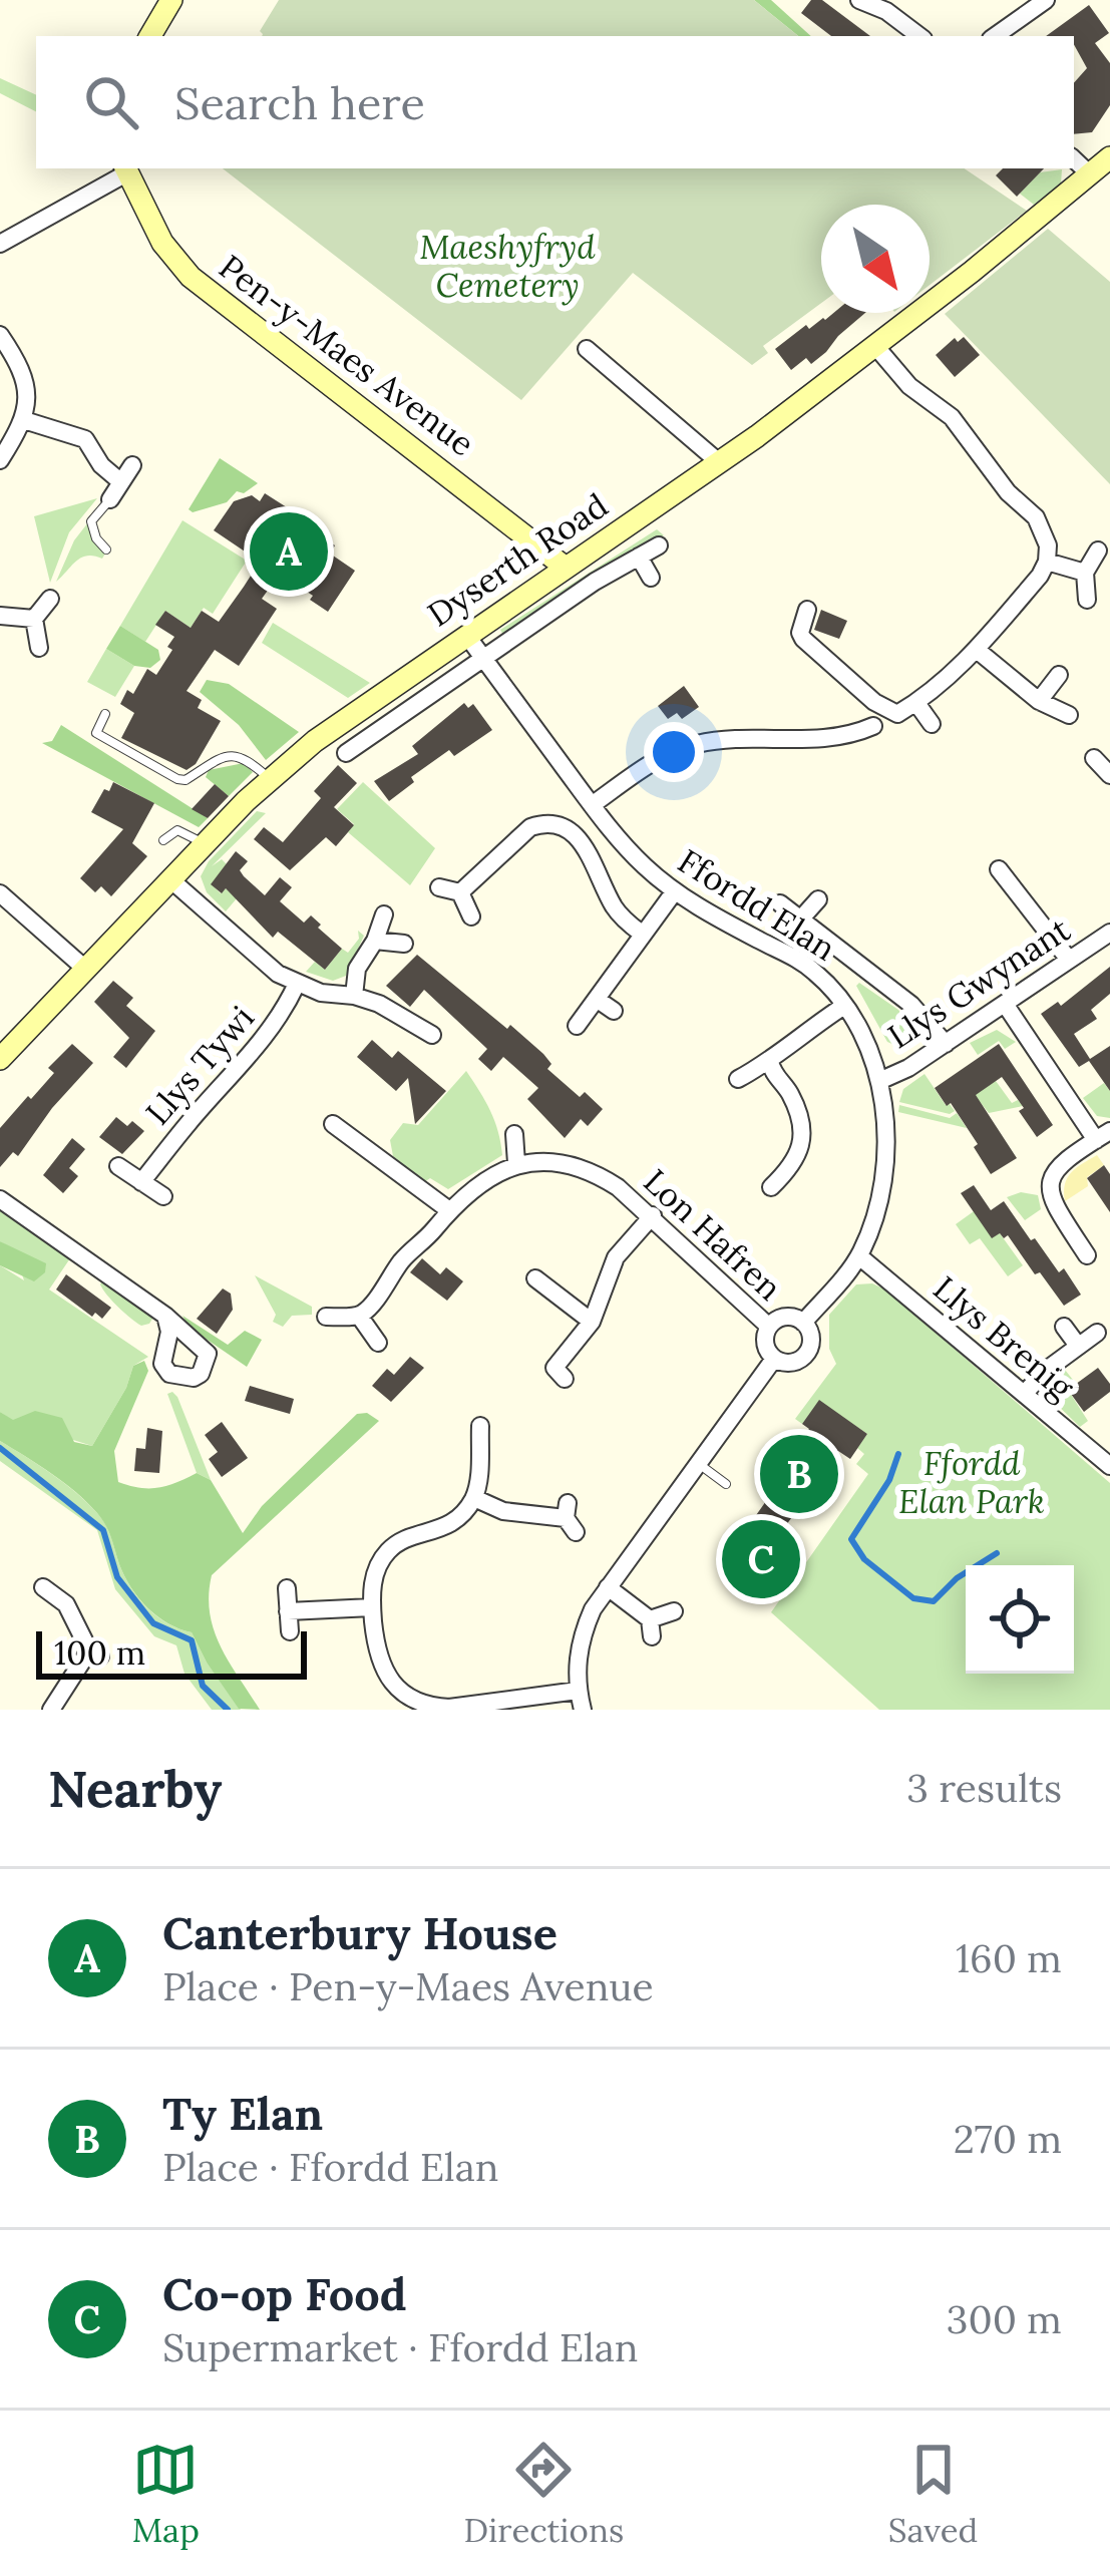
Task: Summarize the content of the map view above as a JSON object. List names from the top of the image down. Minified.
{"streets":{"main road":["Pen-y-Maes Avenue","Dyserth Road"],"street":["Ffordd Elan","Llys Gwynant","Llys Tywi","Lon Hafren","Llys Brenig"]},"crossings":[["Pen-y-Maes Avenue","Dyserth Road"],["Dyserth Road","Ffordd Elan"],["Ffordd Elan","Llys Gwynant"],["Ffordd Elan","Lon Hafren"],["Ffordd Elan","Llys Brenig"]],"parks":["Maeshyfryd Cemetery","Ffordd Elan Park"],"scale_bar":"100 m","north":"bottom right","page":{"search":"Search here","pins":["A","B","C"],"scale":"100 m","heading":["Nearby","3 results"],"list":[{"mark":"A","name":"Canterbury House","note":"Place · Pen-y-Maes Avenue","value":"160 m"},{"mark":"B","name":"Ty Elan","note":"Place · Ffordd Elan","value":"270 m"},{"mark":"C","name":"Co-op Food","note":"Supermarket · Ffordd Elan","value":"300 m"}],"nav":["Map","Directions","Saved"]}}
